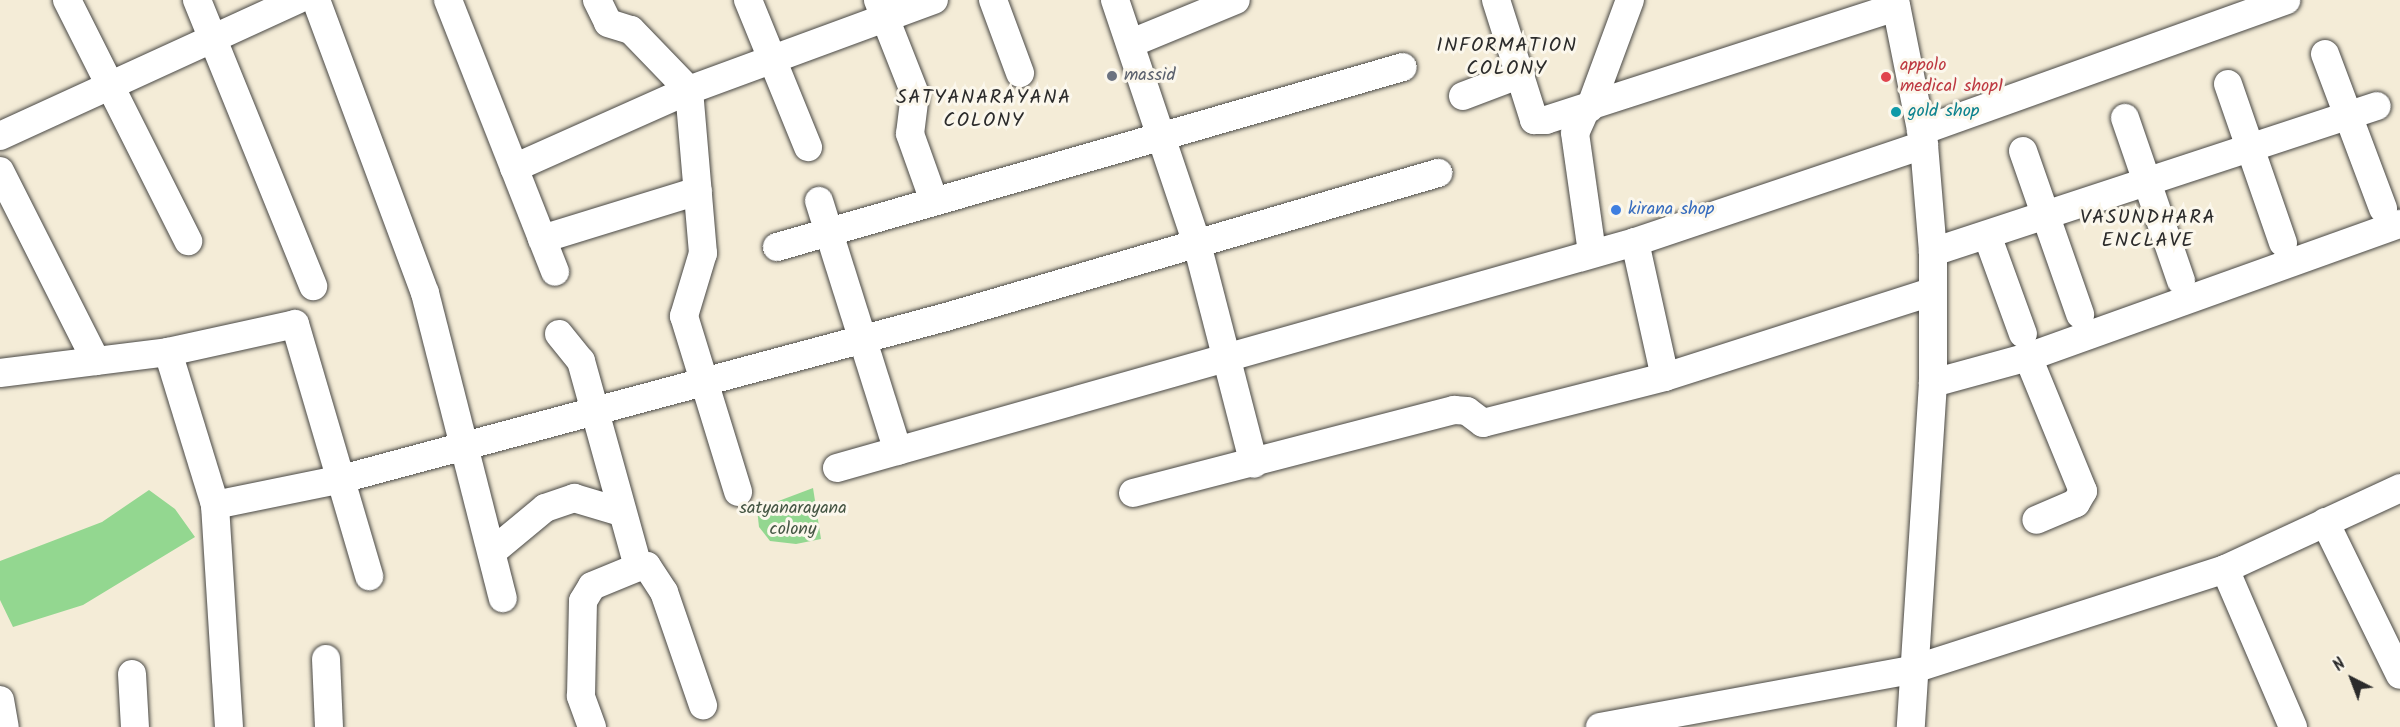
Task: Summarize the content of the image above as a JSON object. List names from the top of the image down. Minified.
{"districts":["INFORMATION COLONY","SATYANARAYANA COLONY","VASUNDHARA ENCLAVE"],"parks":["satyanarayana colony"],"places":["massid","appolo medical shop1","gold shop","kirana shop"],"north":"top left"}
